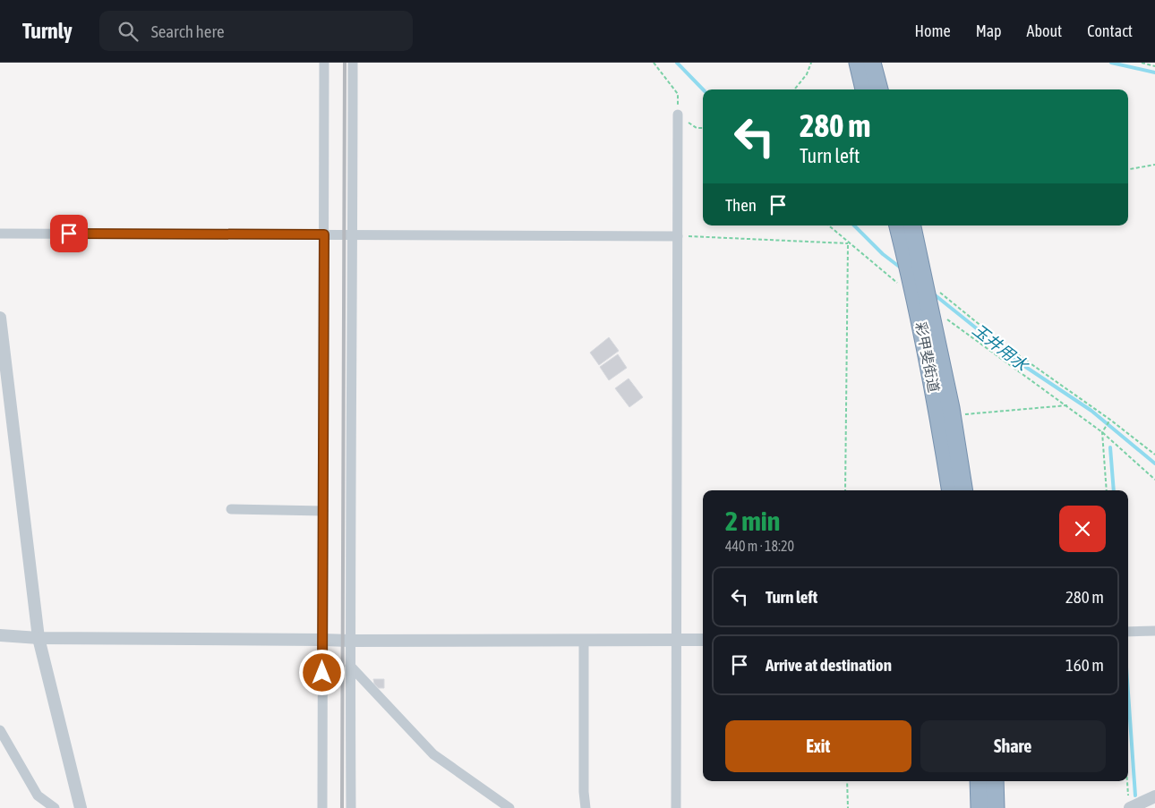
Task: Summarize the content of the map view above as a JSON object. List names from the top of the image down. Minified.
{"streets":{"highway":["彩甲斐街道"]},"water":["玉井用水"],"page":{"header":"Turnly","search":"Search here","nav":["Home","Map","About","Contact"],"turn":["280 m","Turn left"],"then":"Then","heading":["2 min","440 m · 18:20"],"list":[{"name":"Turn left","value":"280 m"},{"name":"Arrive at destination","value":"160 m"}],"buttons":["Exit","Share"]}}
